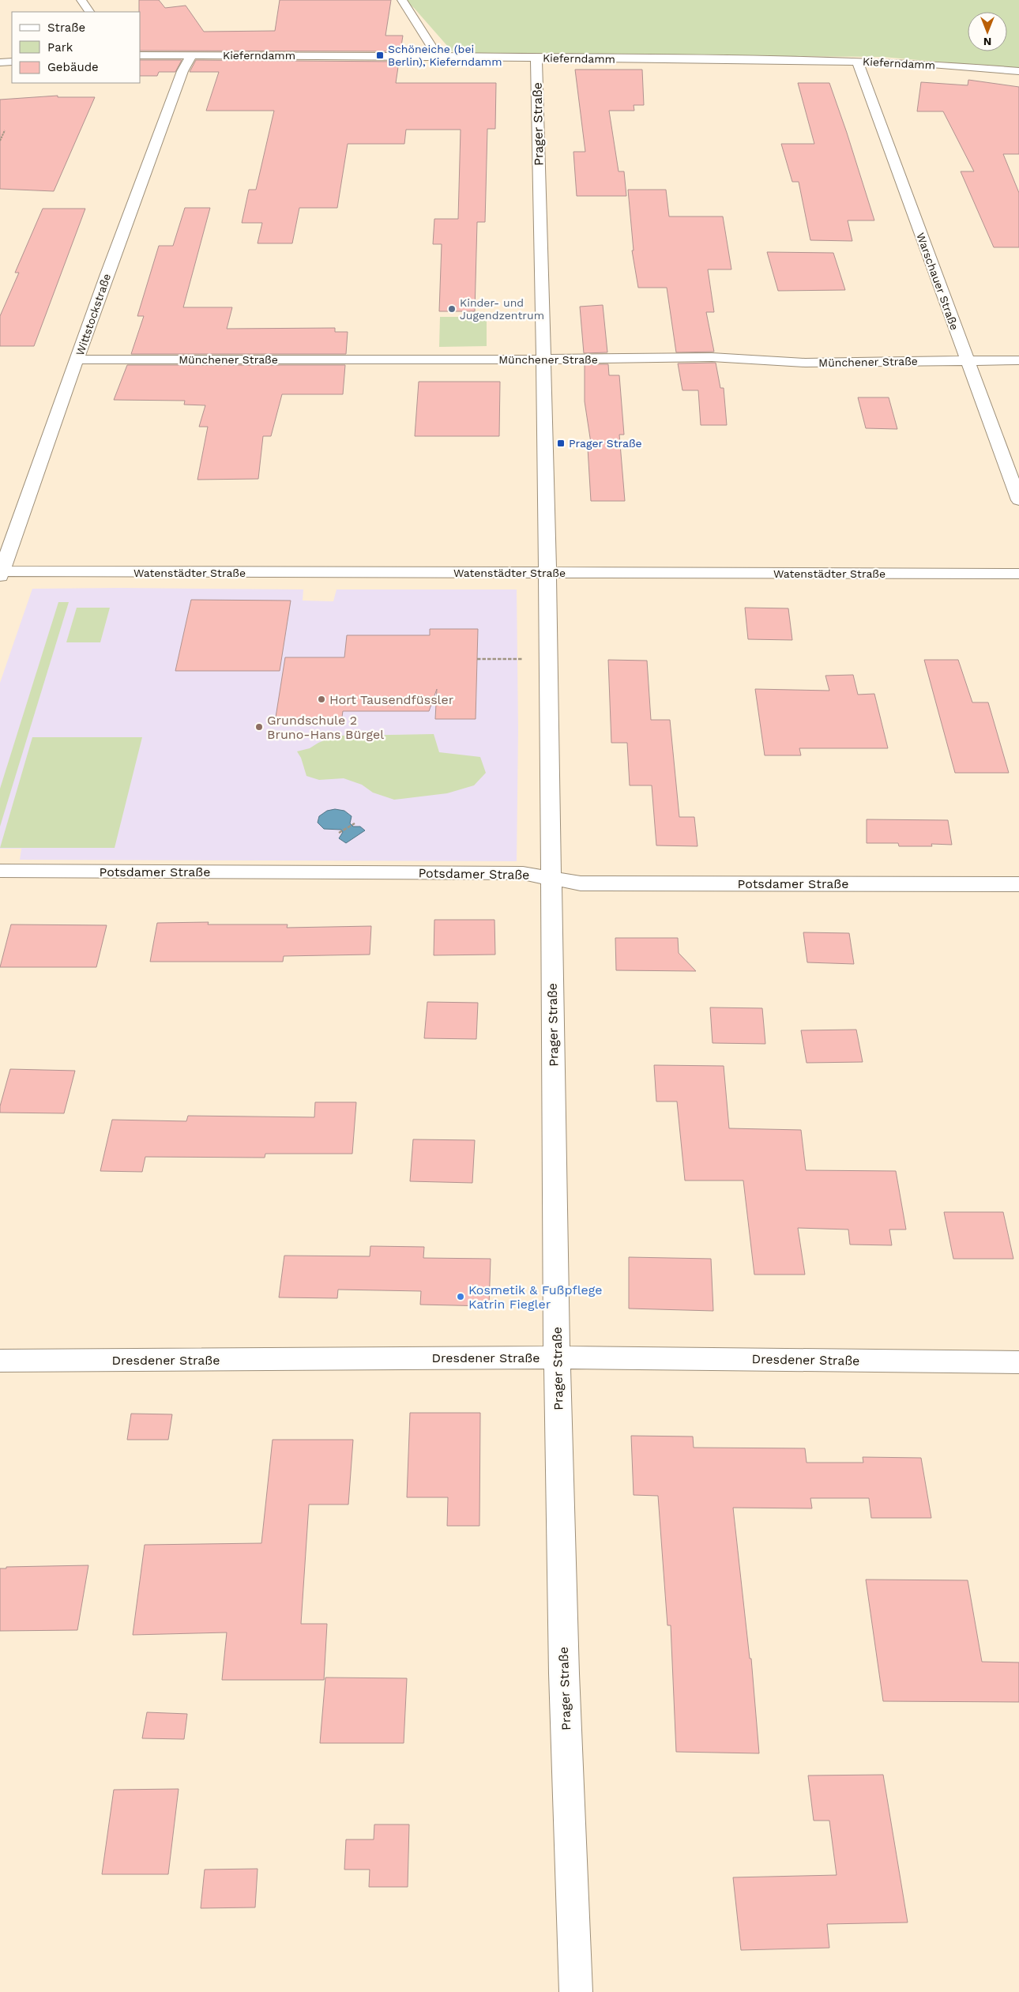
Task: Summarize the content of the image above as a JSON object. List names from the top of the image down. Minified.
{"streets":{"street":["Kieferndamm","Prager Straße","Warschauer Straße","Wittstockstraße","Münchener Straße","Watenstädter Straße","Potsdamer Straße","Dresdener Straße"]},"crossings":[["Kieferndamm","Prager Straße"],["Kieferndamm","Warschauer Straße"],["Kieferndamm","Wittstockstraße"],["Prager Straße","Münchener Straße"],["Prager Straße","Watenstädter Straße"],["Prager Straße","Potsdamer Straße"],["Prager Straße","Dresdener Straße"],["Warschauer Straße","Münchener Straße"],["Wittstockstraße","Münchener Straße"],["Wittstockstraße","Watenstädter Straße"]],"places":{"transit":["Schöneiche (bei Berlin), Kieferndamm","Prager Straße"],"other":["Kinder- und Jugendzentrum","Hort Tausendfüssler","Grundschule 2 Bruno-Hans Bürgel","Kosmetik & Fußpflege Katrin Fiegler"]},"legend":["Straße","Park","Gebäude"],"north":"bottom"}
